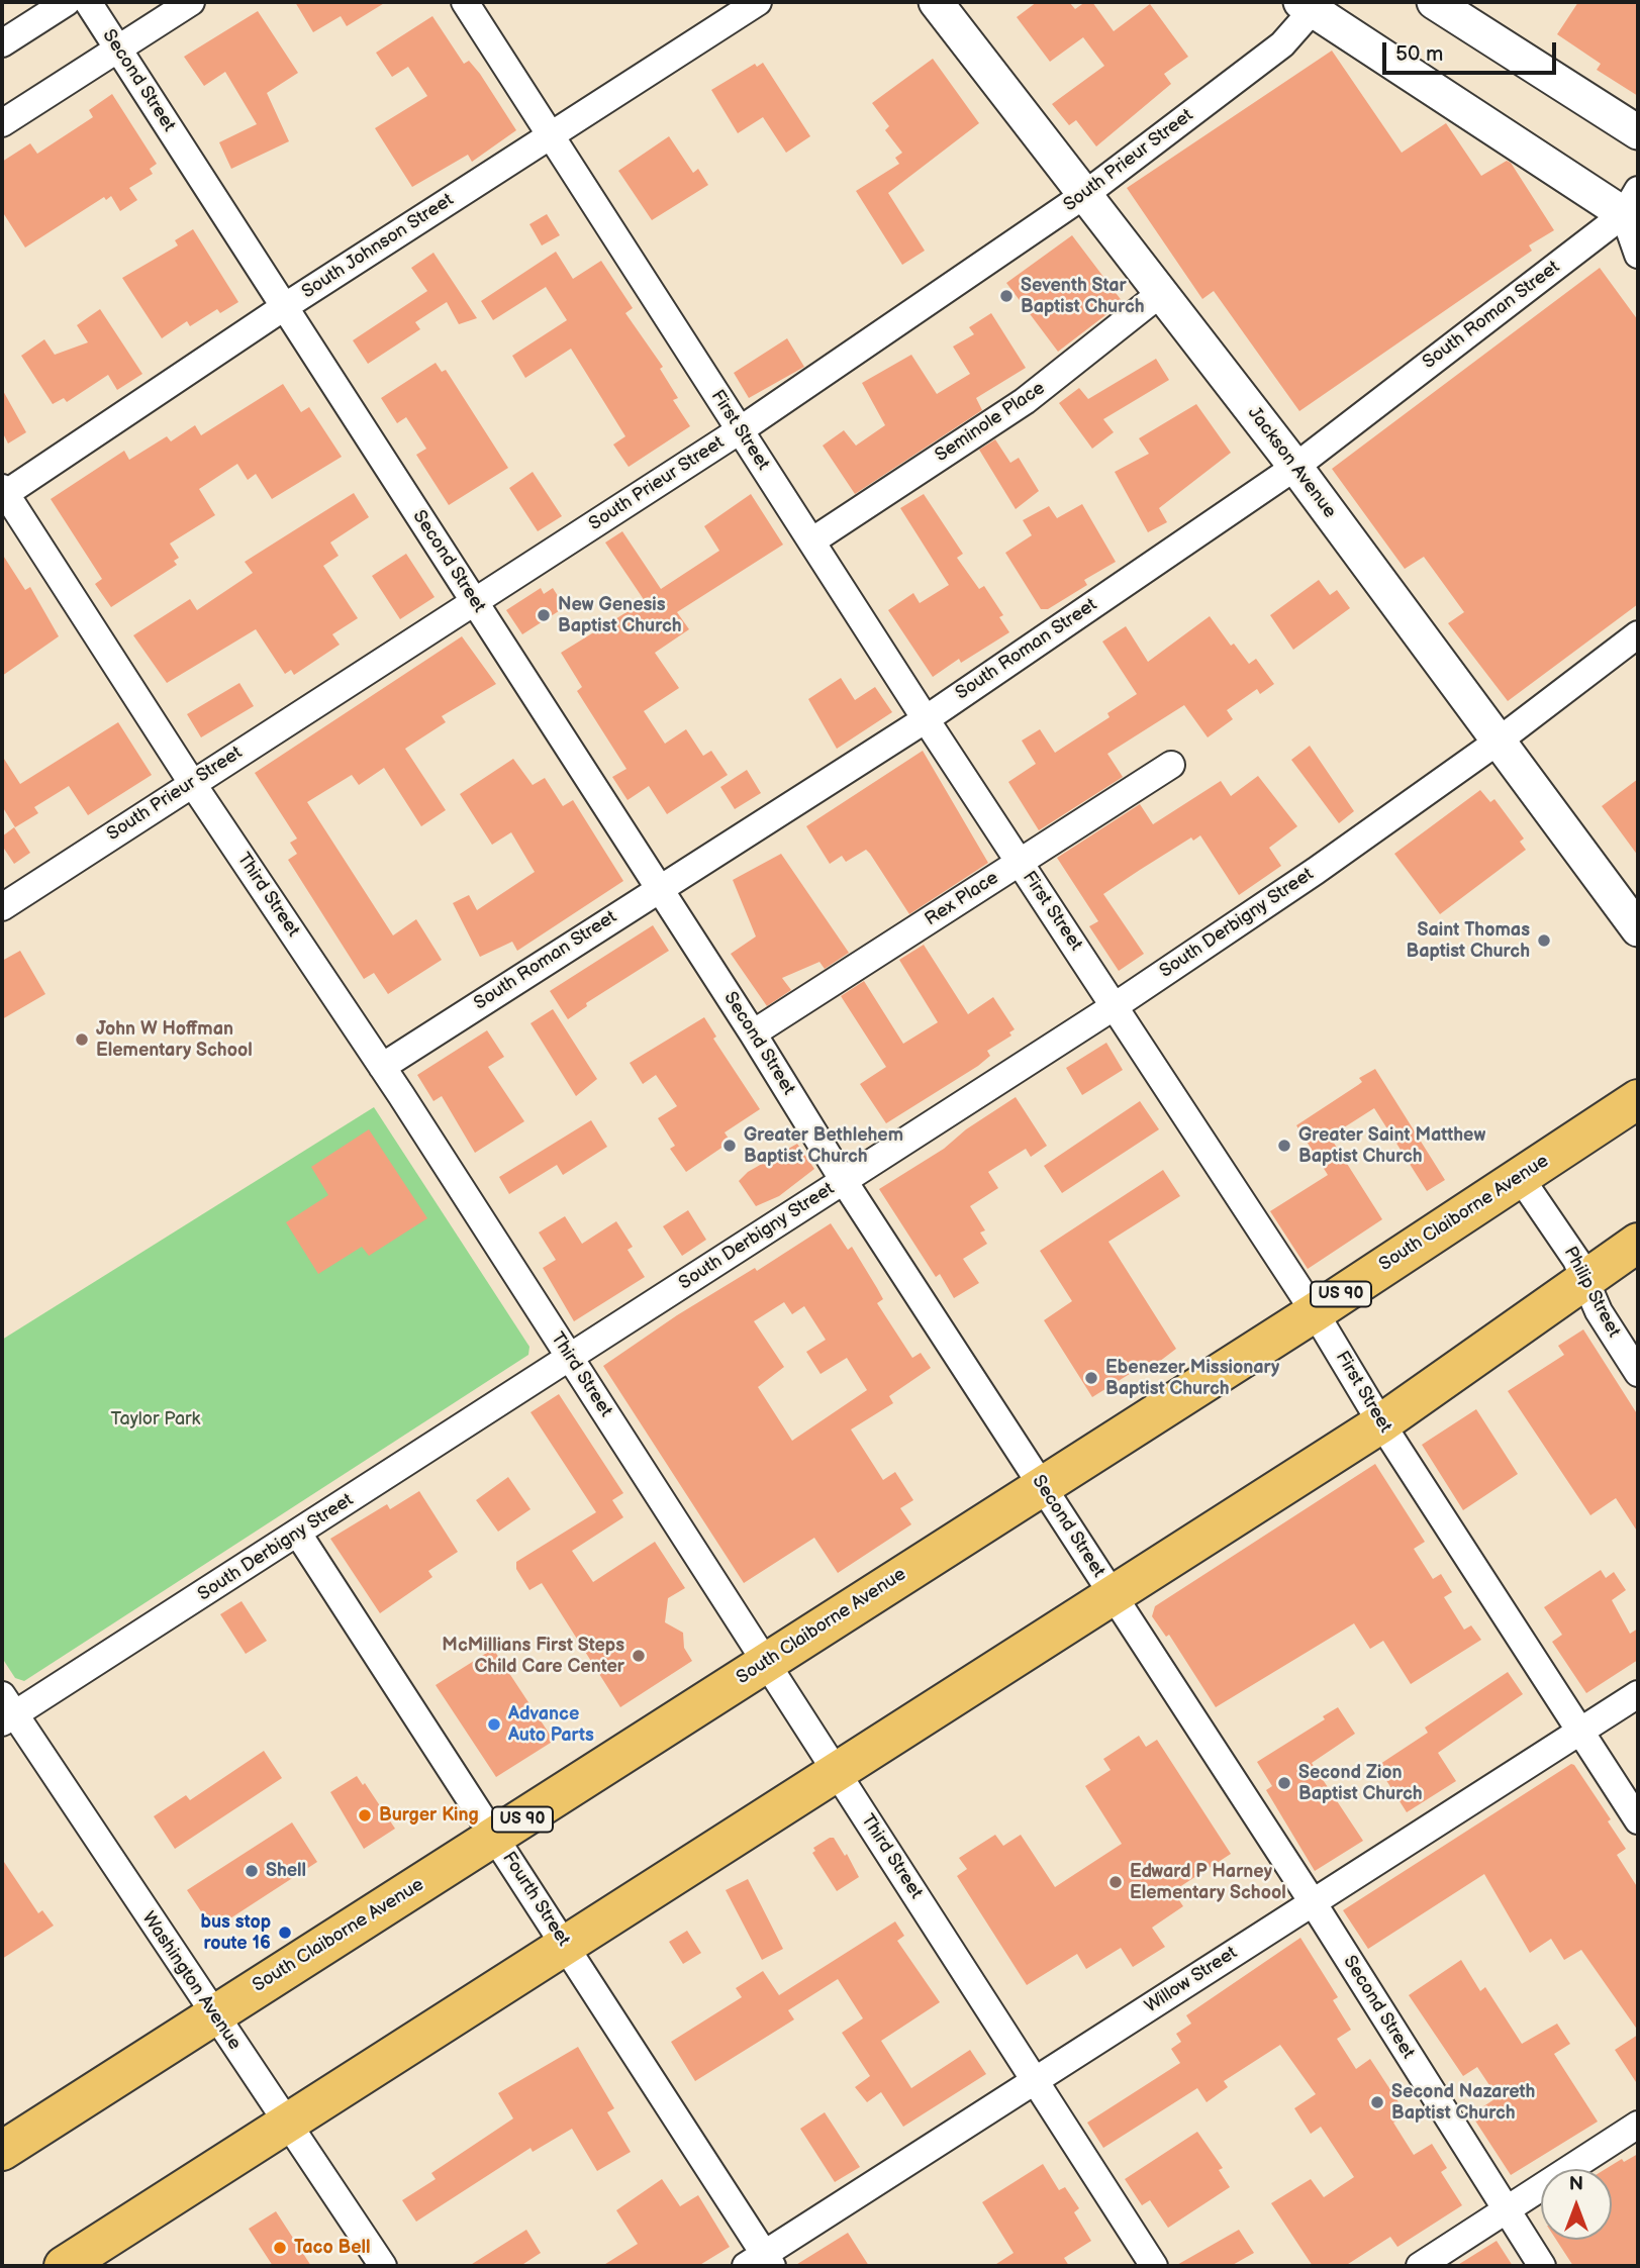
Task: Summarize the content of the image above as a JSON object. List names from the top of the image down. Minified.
{"streets":{"main road":["South Claiborne Avenue","US 90"],"street":["Second Street","South Prieur Street","South Johnson Street","South Roman Street","Seminole Place","First Street","Jackson Avenue","Third Street","Rex Place","South Derbigny Street","Philip Street","Fourth Street","Willow Street","Washington Avenue"]},"crossings":[["Second Street","South Prieur Street"],["Second Street","South Johnson Street"],["Second Street","South Roman Street"],["Second Street","Rex Place"],["Second Street","South Derbigny Street"],["Second Street","South Claiborne Avenue"],["Second Street","Willow Street"],["South Prieur Street","First Street"],["South Prieur Street","Jackson Avenue"],["South Prieur Street","Third Street"],["South Johnson Street","First Street"],["South Johnson Street","Third Street"],["South Roman Street","First Street"],["South Roman Street","Jackson Avenue"],["South Roman Street","Third Street"],["Seminole Place","First Street"],["Seminole Place","Jackson Avenue"],["First Street","Rex Place"],["First Street","South Derbigny Street"],["First Street","South Claiborne Avenue"],["First Street","Willow Street"],["Jackson Avenue","South Derbigny Street"],["Third Street","South Derbigny Street"],["Third Street","South Claiborne Avenue"],["Third Street","Willow Street"],["South Derbigny Street","Fourth Street"],["South Derbigny Street","Washington Avenue"],["South Claiborne Avenue","Philip Street"],["South Claiborne Avenue","Fourth Street"],["South Claiborne Avenue","Washington Avenue"],["Fourth Street","Willow Street"]],"parks":["Taylor Park"],"places":["Seventh Star Baptist Church","New Genesis Baptist Church","Saint Thomas Baptist Church","John W Hoffman Elementary School","Greater Bethlehem Baptist Church","Greater Saint Matthew Baptist Church","Ebenezer Missionary Baptist Church","McMillians First Steps Child Care Center","Advance Auto Parts","Second Zion Baptist Church","Burger King","Shell","Edward P Harney Elementary School","bus stop route 16","Second Nazareth Baptist Church","Taco Bell"],"scale_bar":"50 m","north":"top"}
